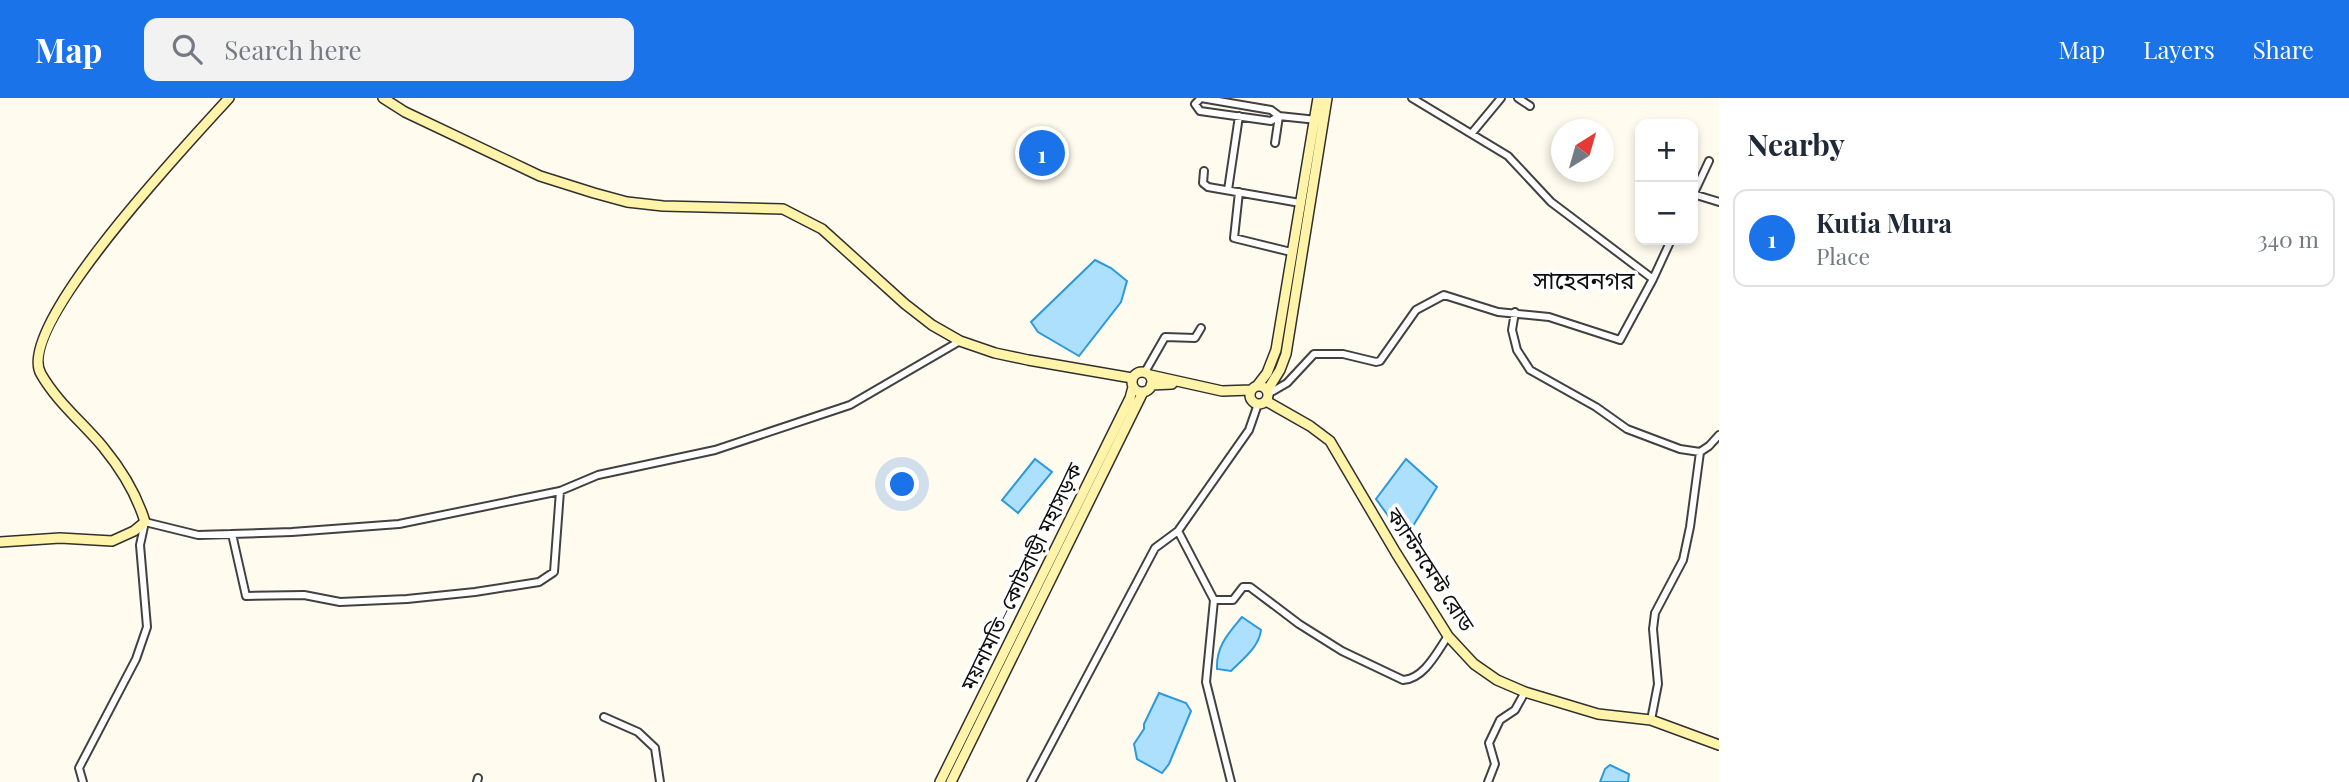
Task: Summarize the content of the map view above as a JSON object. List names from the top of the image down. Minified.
{"streets":{"main road":["ক্যান্টনমেন্ট রোড","ময়নামতি–কোটবাড়ী মহাসড়ক"]},"districts":["সাহেবনগর"],"north":"top right","page":{"header":"Map","search":"Search here","nav":["Map","Layers","Share"],"heading":"Nearby","map_buttons":["+","−"],"pins":"1","list":[{"mark":"1","name":"Kutia Mura","note":"Place","value":"340 m"}]}}
